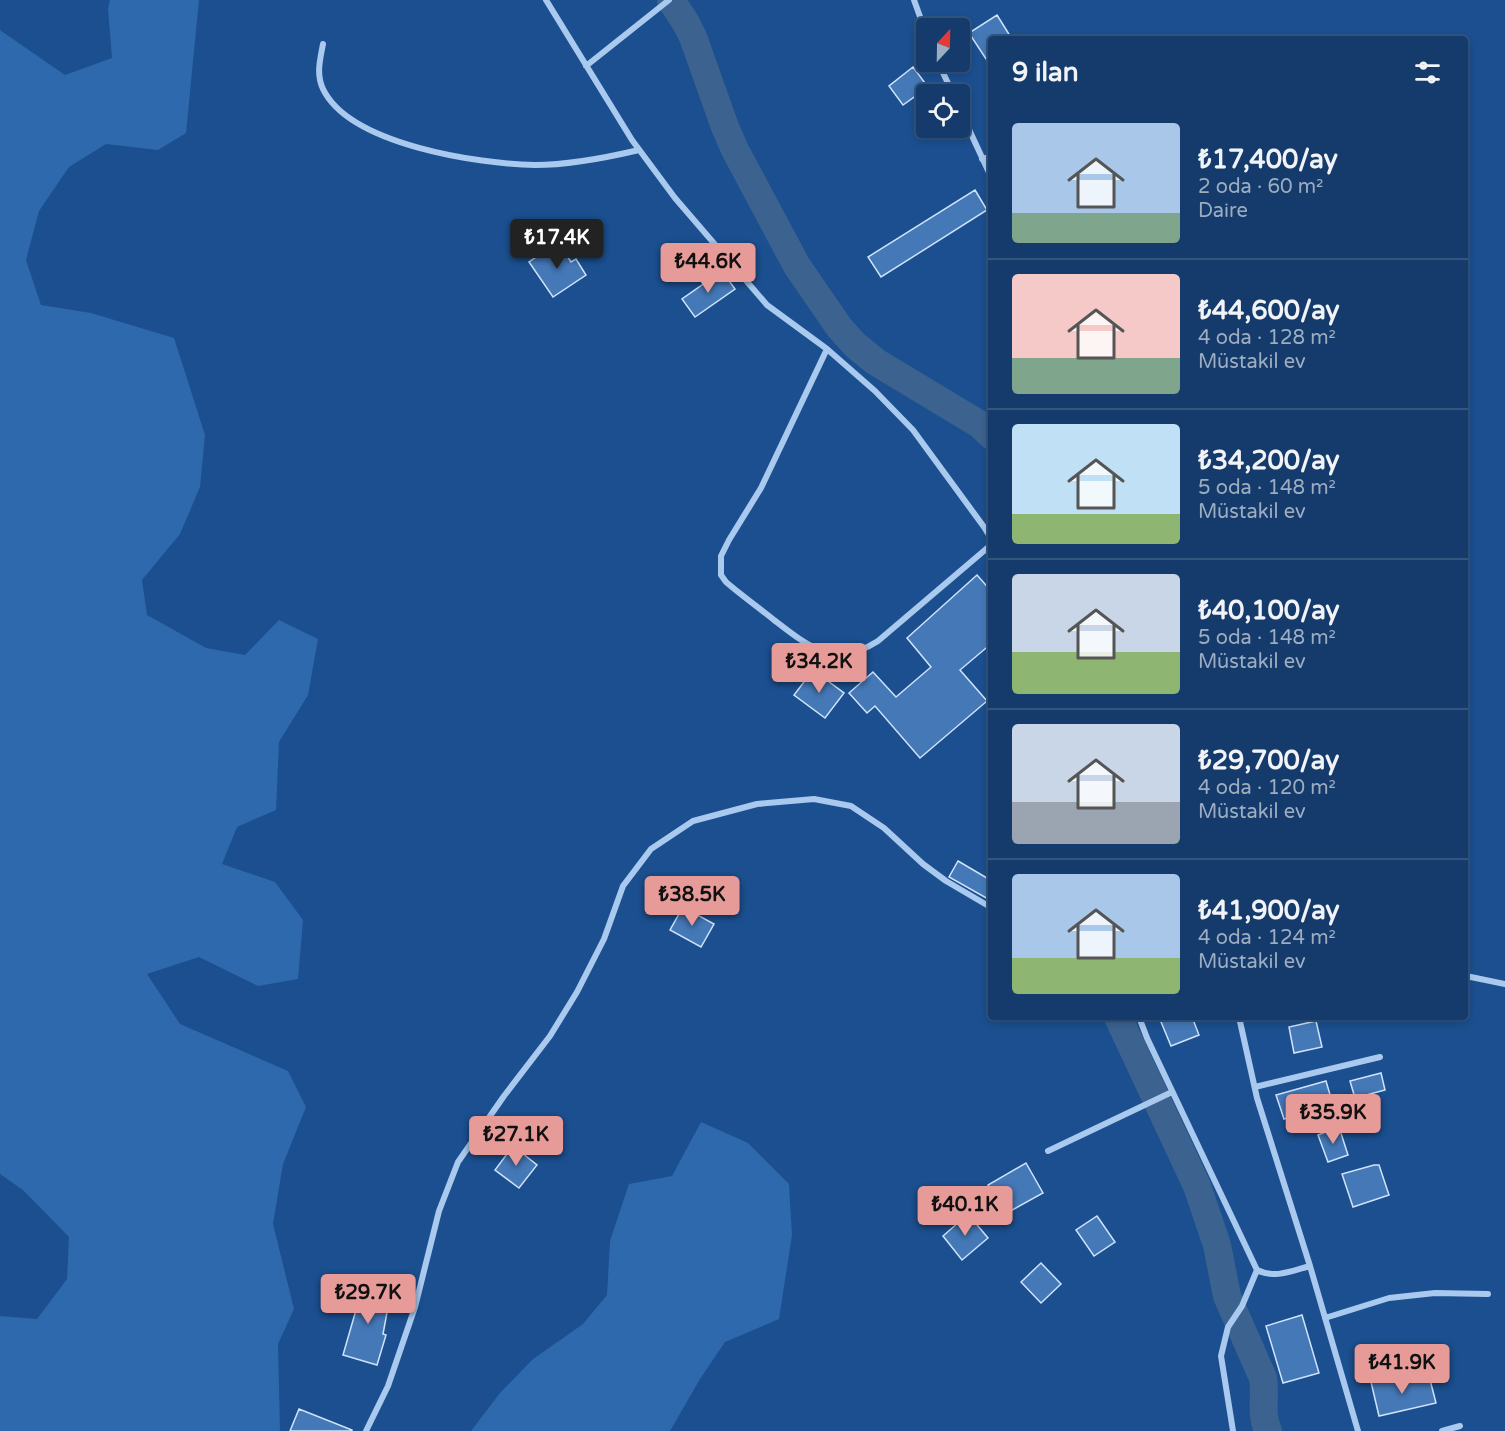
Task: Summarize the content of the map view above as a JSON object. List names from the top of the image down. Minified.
{"north":"top","page":{"heading":"9 ilan","list":[{"name":"₺17,400/ay","note":"2 oda · 60 m² · Daire"},{"name":"₺44,600/ay","note":"4 oda · 128 m² · Müstakil ev"},{"name":"₺34,200/ay","note":"5 oda · 148 m² · Müstakil ev"},{"name":"₺40,100/ay","note":"5 oda · 148 m² · Müstakil ev"},{"name":"₺29,700/ay","note":"4 oda · 120 m² · Müstakil ev"},{"name":"₺41,900/ay","note":"4 oda · 124 m² · Müstakil ev"}],"price":["₺17.4K","₺44.6K","₺34.2K","₺38.5K","₺35.9K","₺27.1K","₺40.1K","₺29.7K","₺41.9K"]}}
